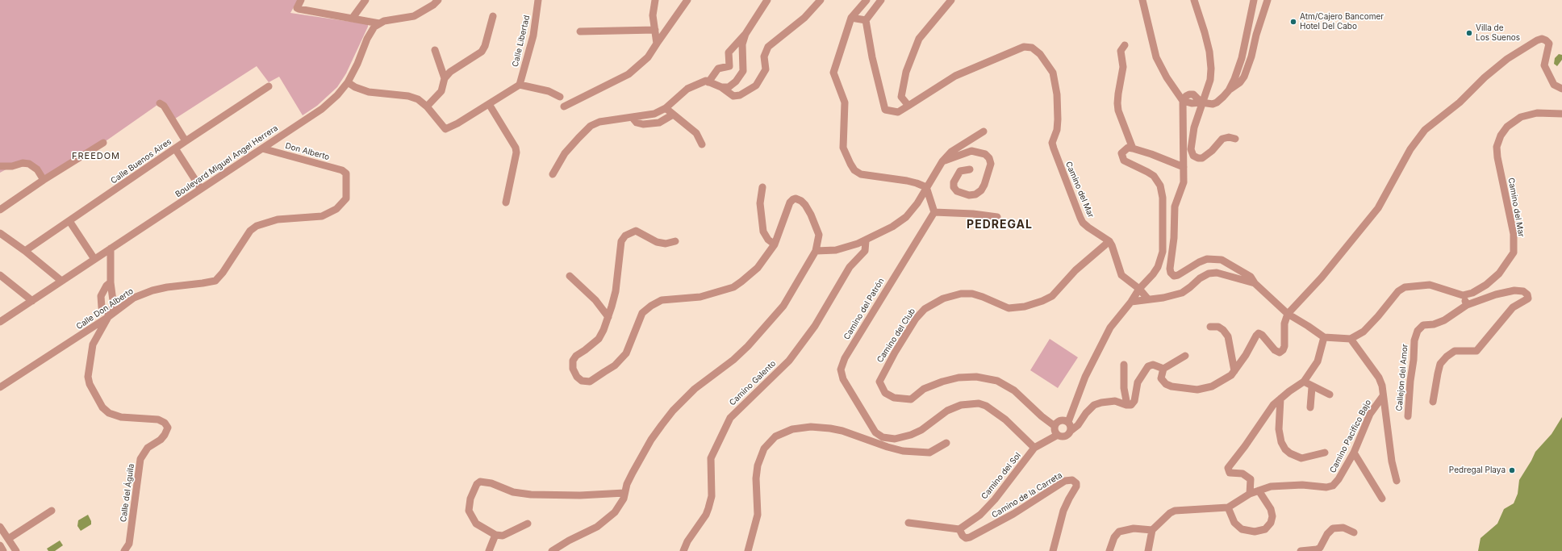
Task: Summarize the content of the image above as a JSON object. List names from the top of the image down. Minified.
{"streets":{"street":["Calle Libertad","Don Alberto","Calle Buenos Aires","Boulevard Miguel Angel Herrera","Camino del Mar","Calle Don Alberto","Camino del Patrón","Camino del Club","Callejon del Amor","Camino Galento","Camino Pacifico Bajo","Camino del Sol","Calle del Águila","Camino de la Carreta"]},"crossings":[["Don Alberto","Boulevard Miguel Angel Herrera"],["Don Alberto","Calle Don Alberto"],["Boulevard Miguel Angel Herrera","Calle del Águila"],["Camino del Mar","Camino del Club"],["Calle Don Alberto","Calle del Águila"],["Camino del Club","Camino del Sol"],["Camino del Sol","Camino de la Carreta"]],"districts":["FREEDOM","PEDREGAL"],"places":["Atm/Cajero Bancomer Hotel Del Cabo","Villa de Los Suenos","Pedregal Playa"]}
